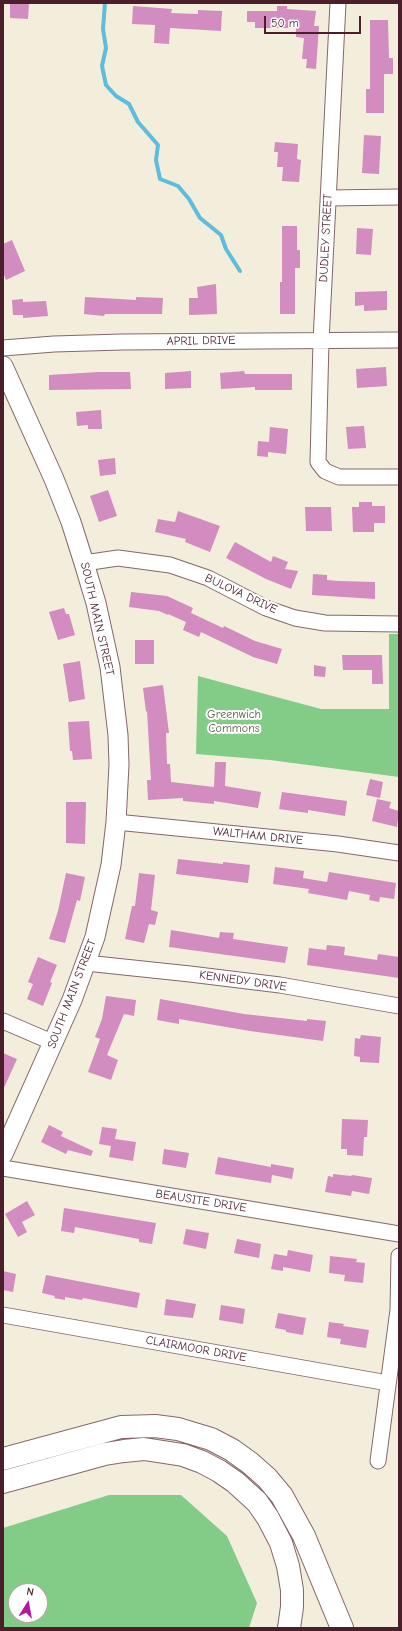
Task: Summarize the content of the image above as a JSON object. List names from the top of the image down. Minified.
{"streets":{"street":["DUDLEY STREET","APRIL DRIVE","BULOVA DRIVE","SOUTH MAIN STREET","WALTHAM DRIVE","KENNEDY DRIVE","BEAUSITE DRIVE","CLAIRMOOR DRIVE"]},"crossings":[["DUDLEY STREET","APRIL DRIVE"],["BULOVA DRIVE","SOUTH MAIN STREET"],["SOUTH MAIN STREET","WALTHAM DRIVE"],["SOUTH MAIN STREET","KENNEDY DRIVE"]],"parks":["Greenwich Commons"],"scale_bar":"50 m","north":"top"}
